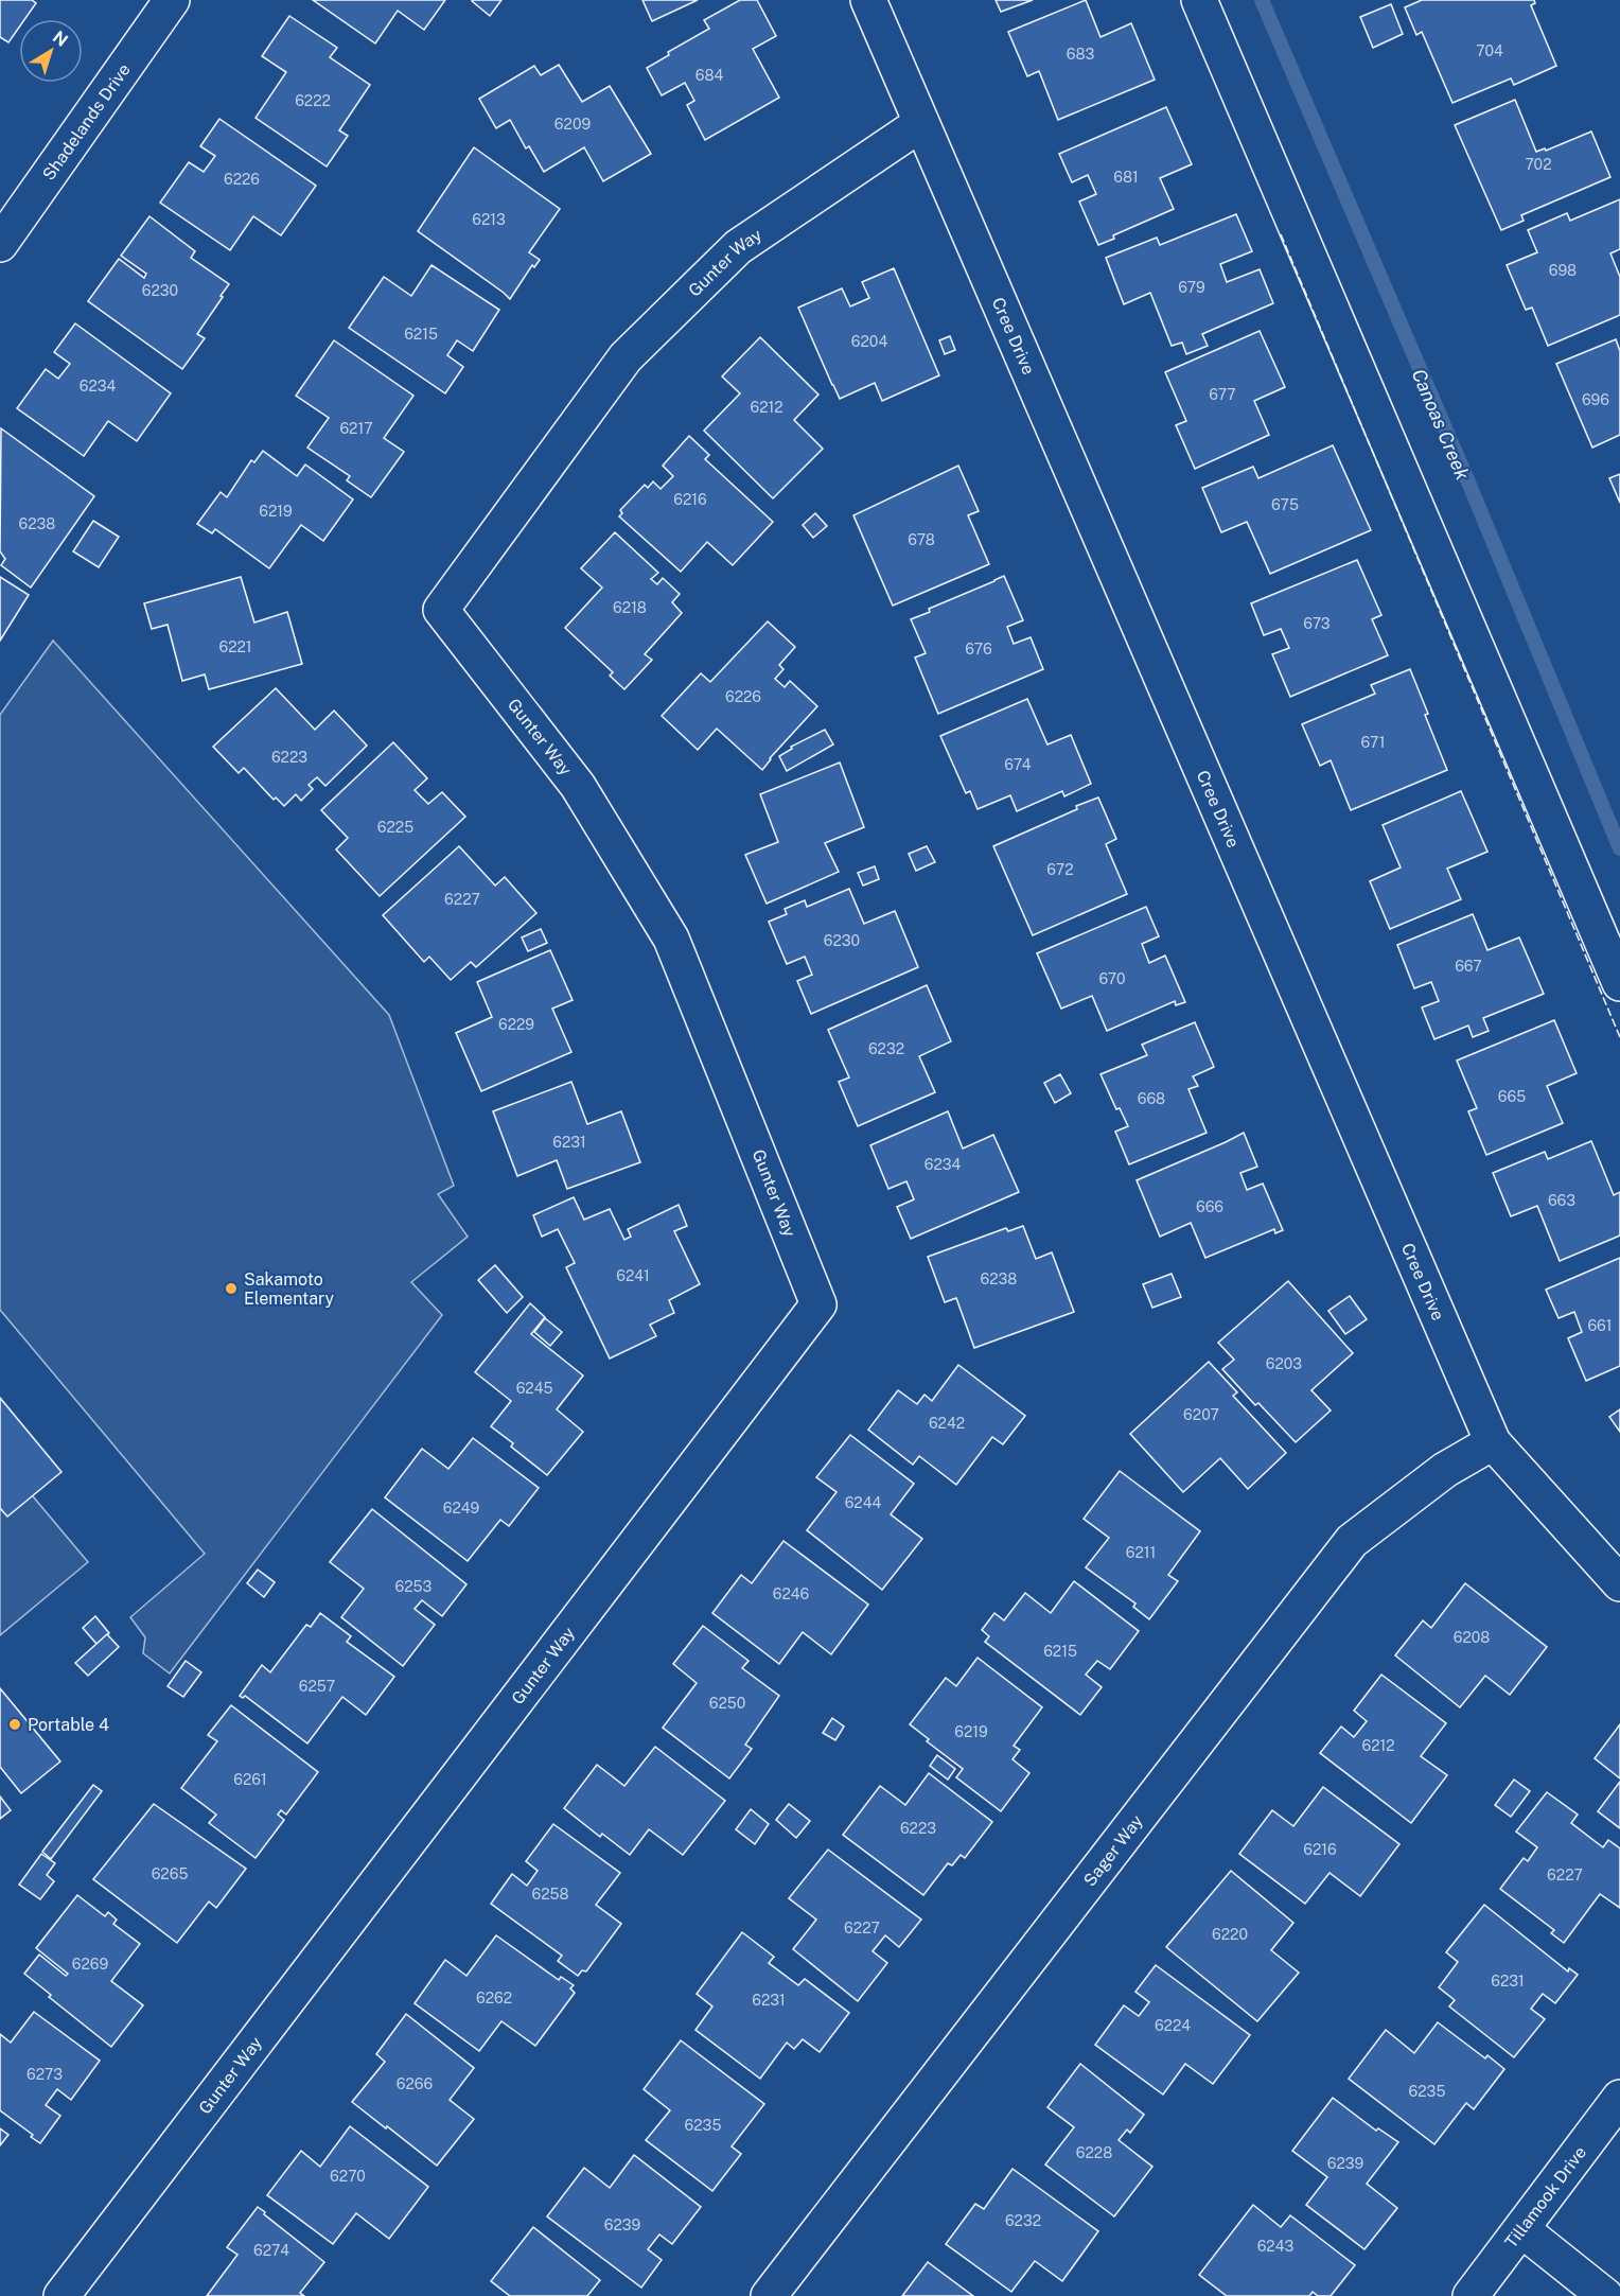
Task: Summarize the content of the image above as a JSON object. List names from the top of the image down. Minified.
{"streets":{"street":["Shadelands Drive","Gunter Way","Cree Drive","Sager Way","Tillamook Drive"]},"crossings":[["Gunter Way","Cree Drive"],["Cree Drive","Sager Way"]],"water":["Canoas Creek"],"places":["Sakamoto Elementary","Portable 4"],"house_numbers":["704","683","684","6222","6209","702","681","6226","6213","698","679","6230","6215","6204","6234","677","696","6212","6217","6216","675","6219","6238","678","6218","673","6221","676","6226","671","6223","674","6225","672","6227","6230","667","670","6229","6232","665","668","6231","6234","663","666","6241","6238","661","6203","6245","6207","6242","6244","6249","6211","6253","6246","6208","6215","6257","6250","6219","6212","6261","6223","6216","6265","6227","6258","6227","6220","6269","6231","6262","6231","6224","6273","6266","6235","6235","6228","6239","6270","6232","6239","6243","6274"],"north":"top right"}
